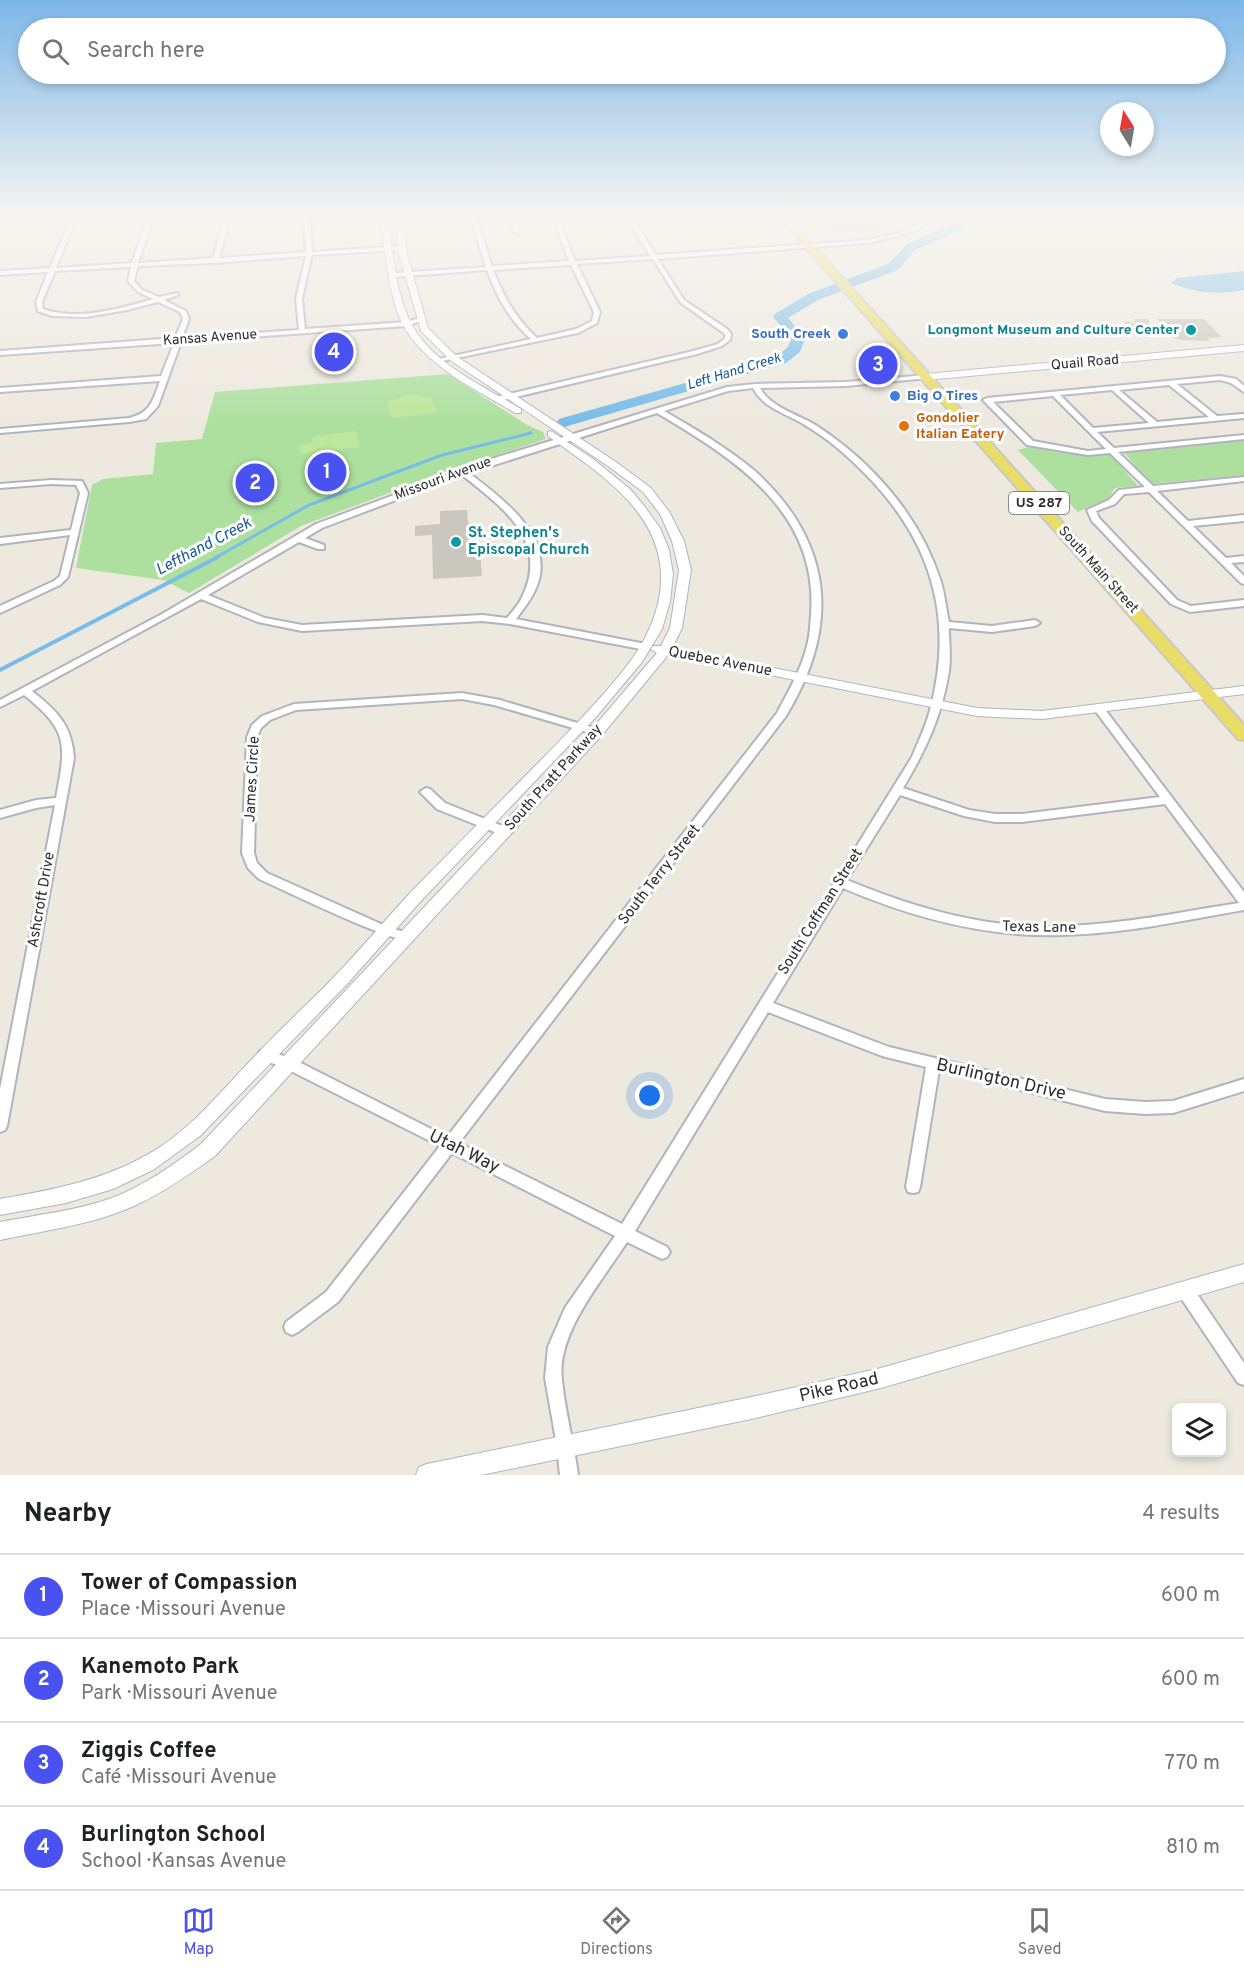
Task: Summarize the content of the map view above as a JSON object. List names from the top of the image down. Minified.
{"streets":{"main road":["US 287","South Main Street"],"street":["Kansas Avenue","Quail Road","Missouri Avenue","Quebec Avenue","South Pratt Parkway","James Circle","South Terry Street","Ashcroft Drive","South Coffman Street","Texas Lane","Burlington Drive","Utah Way","Pike Road"]},"crossings":[["Kansas Avenue","South Pratt Parkway"],["Quail Road","Missouri Avenue"],["Quail Road","South Main Street"],["Missouri Avenue","South Main Street"],["Missouri Avenue","Quebec Avenue"],["Missouri Avenue","South Pratt Parkway"],["Missouri Avenue","South Terry Street"],["Missouri Avenue","Ashcroft Drive"],["Missouri Avenue","South Coffman Street"],["South Main Street","Quebec Avenue"],["Quebec Avenue","South Pratt Parkway"],["Quebec Avenue","South Terry Street"],["Quebec Avenue","South Coffman Street"],["South Pratt Parkway","James Circle"],["South Pratt Parkway","Utah Way"],["South Terry Street","Utah Way"],["South Coffman Street","Texas Lane"],["South Coffman Street","Burlington Drive"],["South Coffman Street","Utah Way"],["South Coffman Street","Pike Road"]],"water":["Left Hand Creek","Lefthand Creek"],"places":["Longmont Museum and Culture Center","South Creek","Big O Tires","Gondolier Italian Eatery","St. Stephen's Episcopal Church"],"north":"top","page":{"search":"Search here","pins":["4","3","1","2"],"heading":["Nearby","4 results"],"list":[{"mark":"1","name":"Tower of Compassion","note":"Place · Missouri Avenue","value":"600 m"},{"mark":"2","name":"Kanemoto Park","note":"Park · Missouri Avenue","value":"600 m"},{"mark":"3","name":"Ziggis Coffee","note":"Café · Missouri Avenue","value":"770 m"},{"mark":"4","name":"Burlington School","note":"School · Kansas Avenue","value":"810 m"}],"nav":["Map","Directions","Saved"]}}
